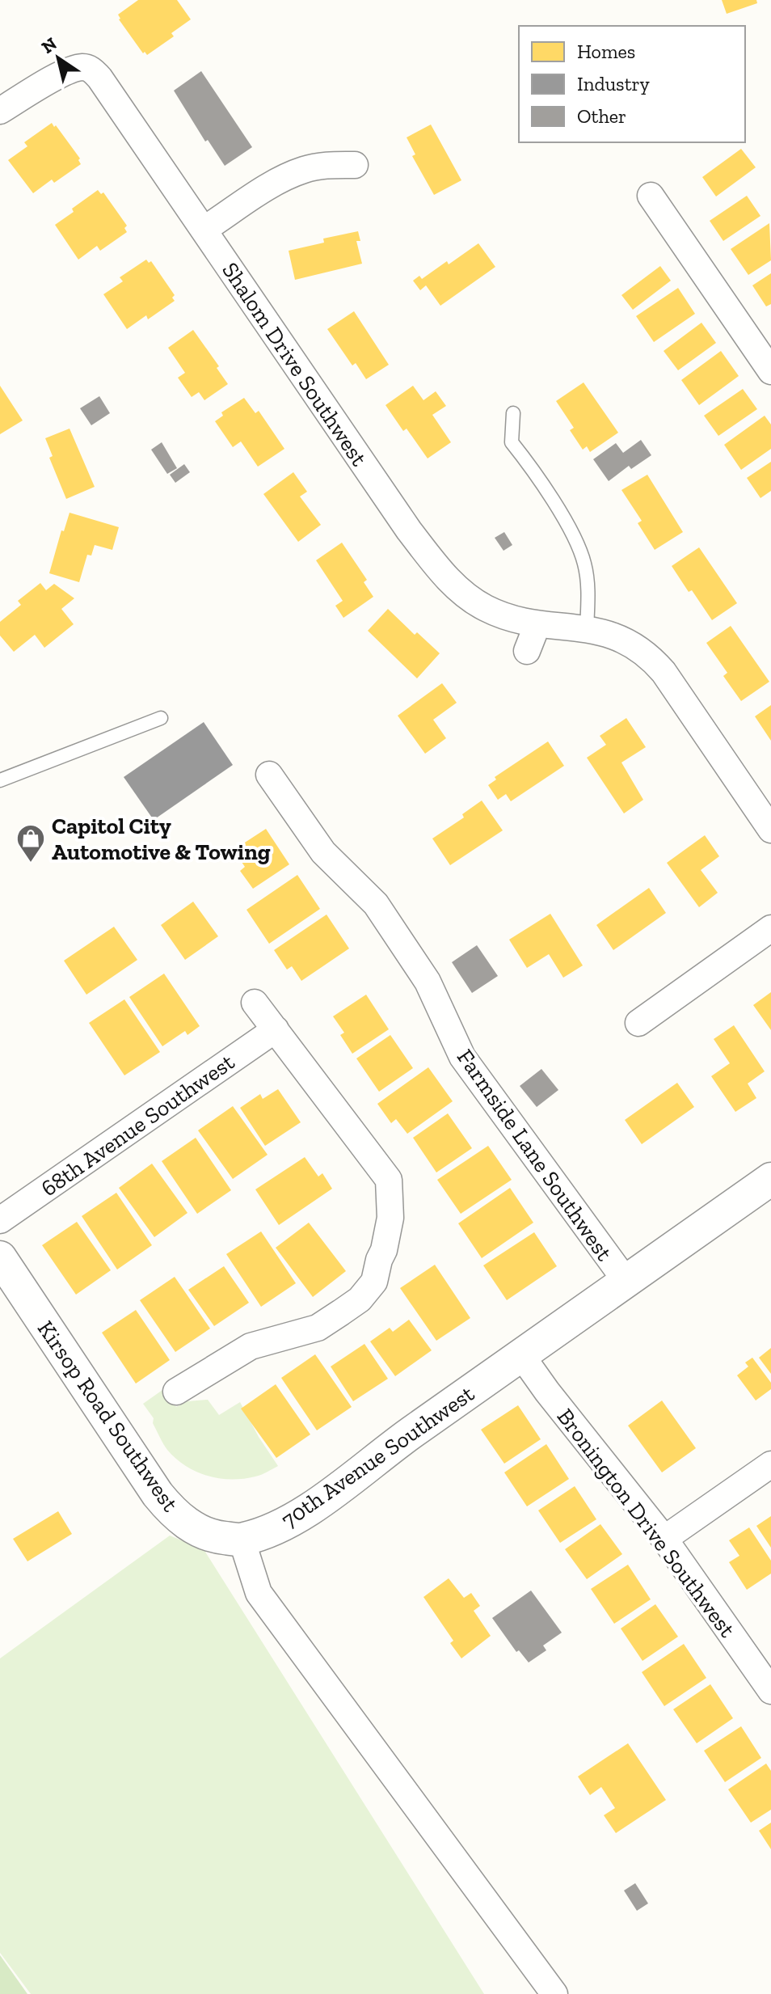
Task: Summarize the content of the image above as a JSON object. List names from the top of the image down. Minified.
{"streets":{"street":["Shalom Drive Southwest","68th Avenue Southwest","Farmside Lane Southwest","Kirsop Road Southwest","70th Avenue Southwest","Bronington Drive Southwest"]},"crossings":[["Farmside Lane Southwest","70th Avenue Southwest"],["Kirsop Road Southwest","70th Avenue Southwest"],["70th Avenue Southwest","Bronington Drive Southwest"]],"places":{"shop":["Capitol City Automotive & Towing"]},"legend":["Homes","Industry","Other"],"north":"top left"}
